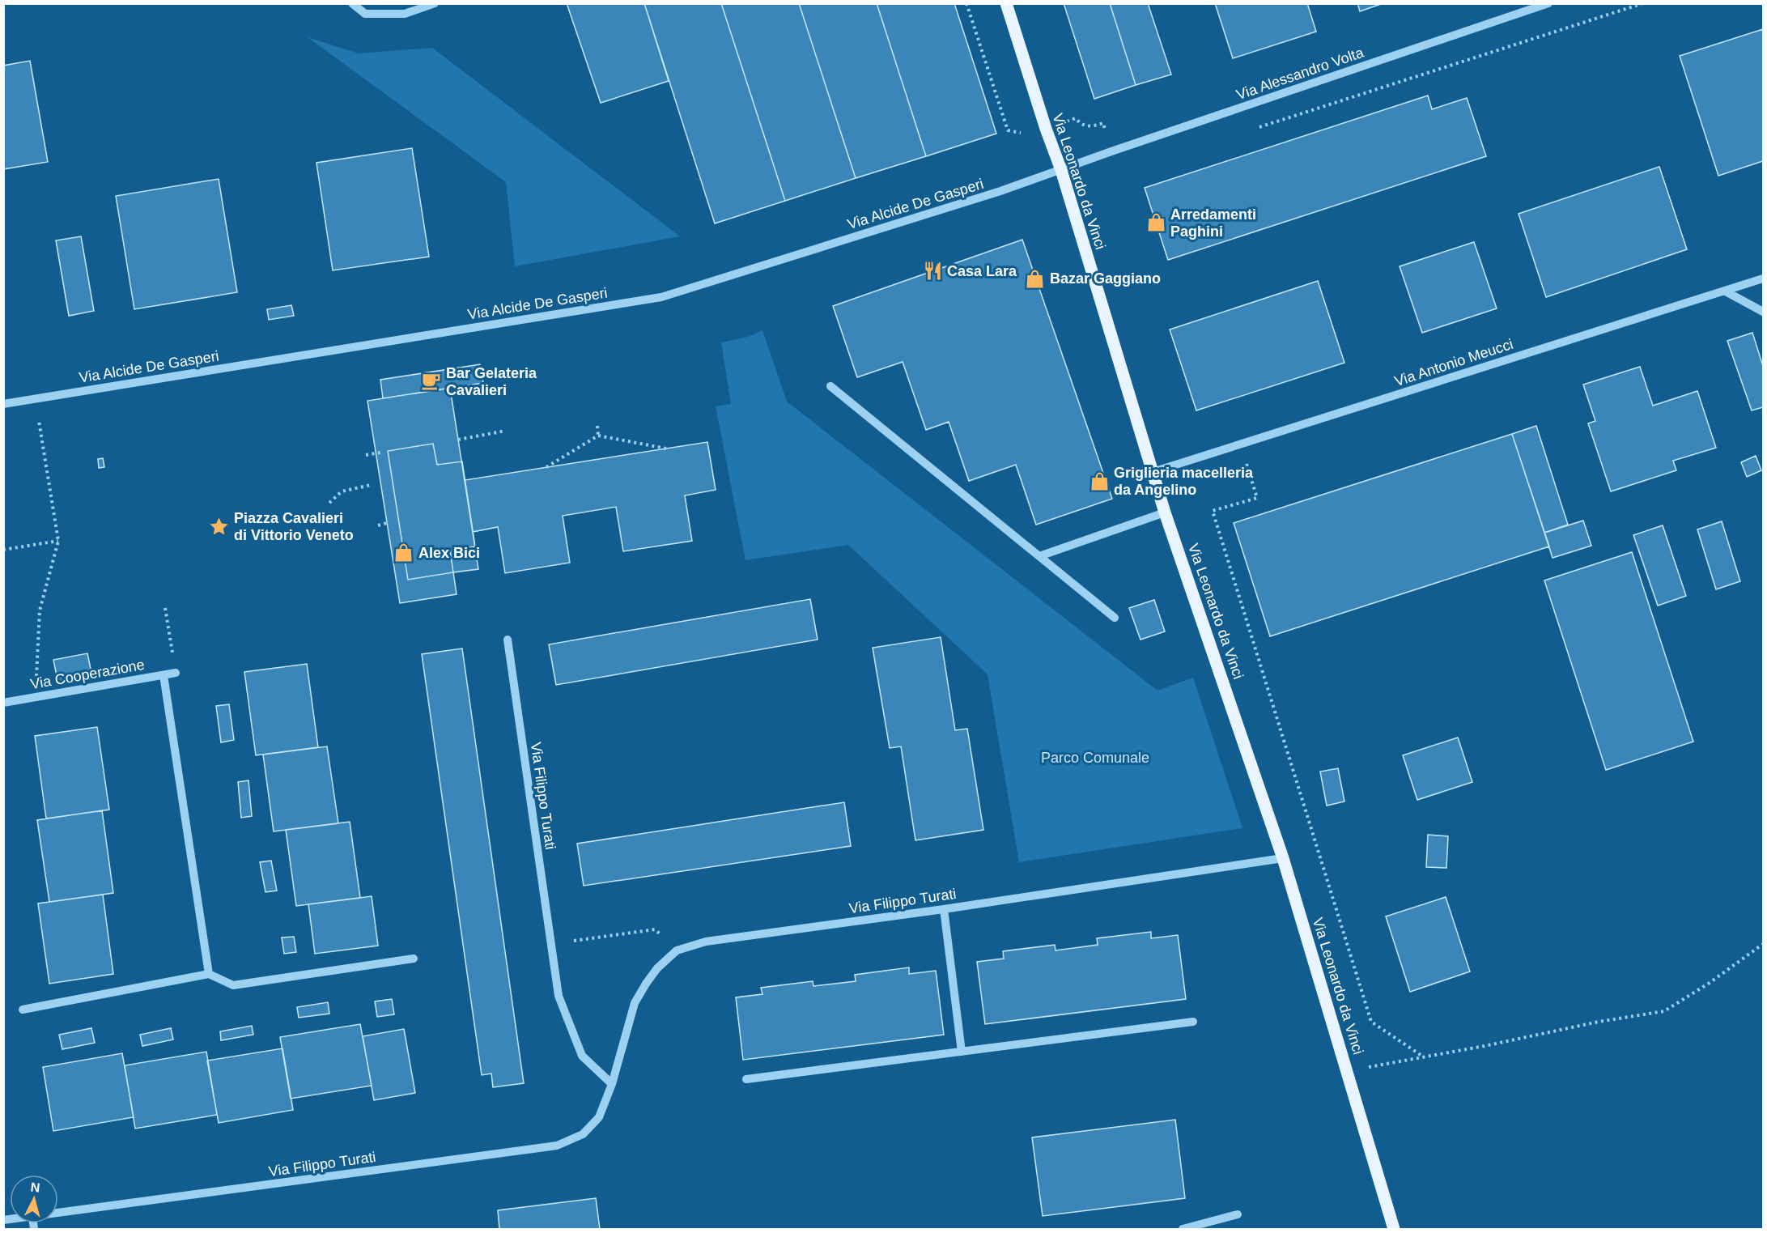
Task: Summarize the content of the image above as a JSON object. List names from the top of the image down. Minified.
{"streets":{"main road":["Via Leonardo da Vinci"],"street":["Via Alessandro Volta","Via Alcide De Gasperi","Via Antonio Meucci","Via Cooperazione","Via Filippo Turati"]},"crossings":[["Via Alessandro Volta","Via Leonardo da Vinci"],["Via Alessandro Volta","Via Alcide De Gasperi"],["Via Leonardo da Vinci","Via Alcide De Gasperi"],["Via Leonardo da Vinci","Via Antonio Meucci"],["Via Leonardo da Vinci","Via Filippo Turati"]],"parks":["Parco Comunale"],"places":{"shop":["Arredamenti Paghini","Bazar Gaggiano","Griglieria macelleria da Angelino","Alex Bici"],"restaurant":["Casa Lara"],"cafe":["Bar Gelateria Cavalieri"],"place":["Piazza Cavalieri di Vittorio Veneto"]},"north":"top"}
